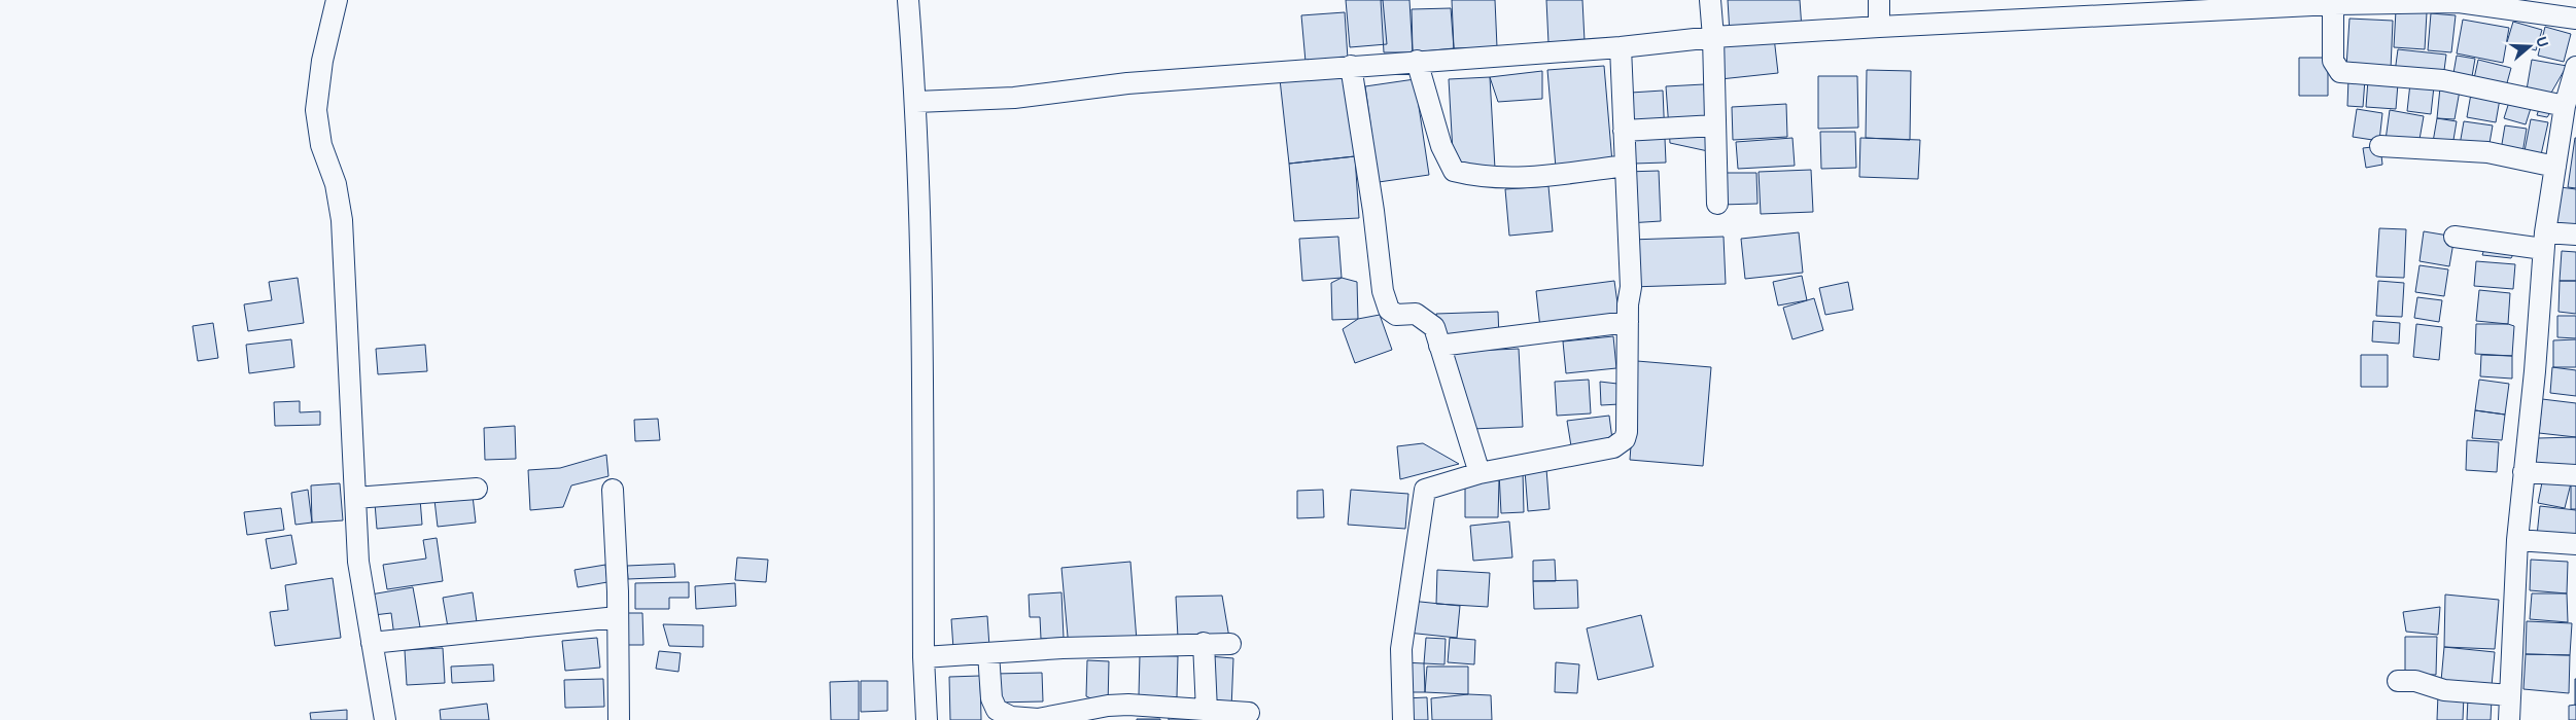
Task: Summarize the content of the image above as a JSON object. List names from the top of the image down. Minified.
{"north":"right"}
